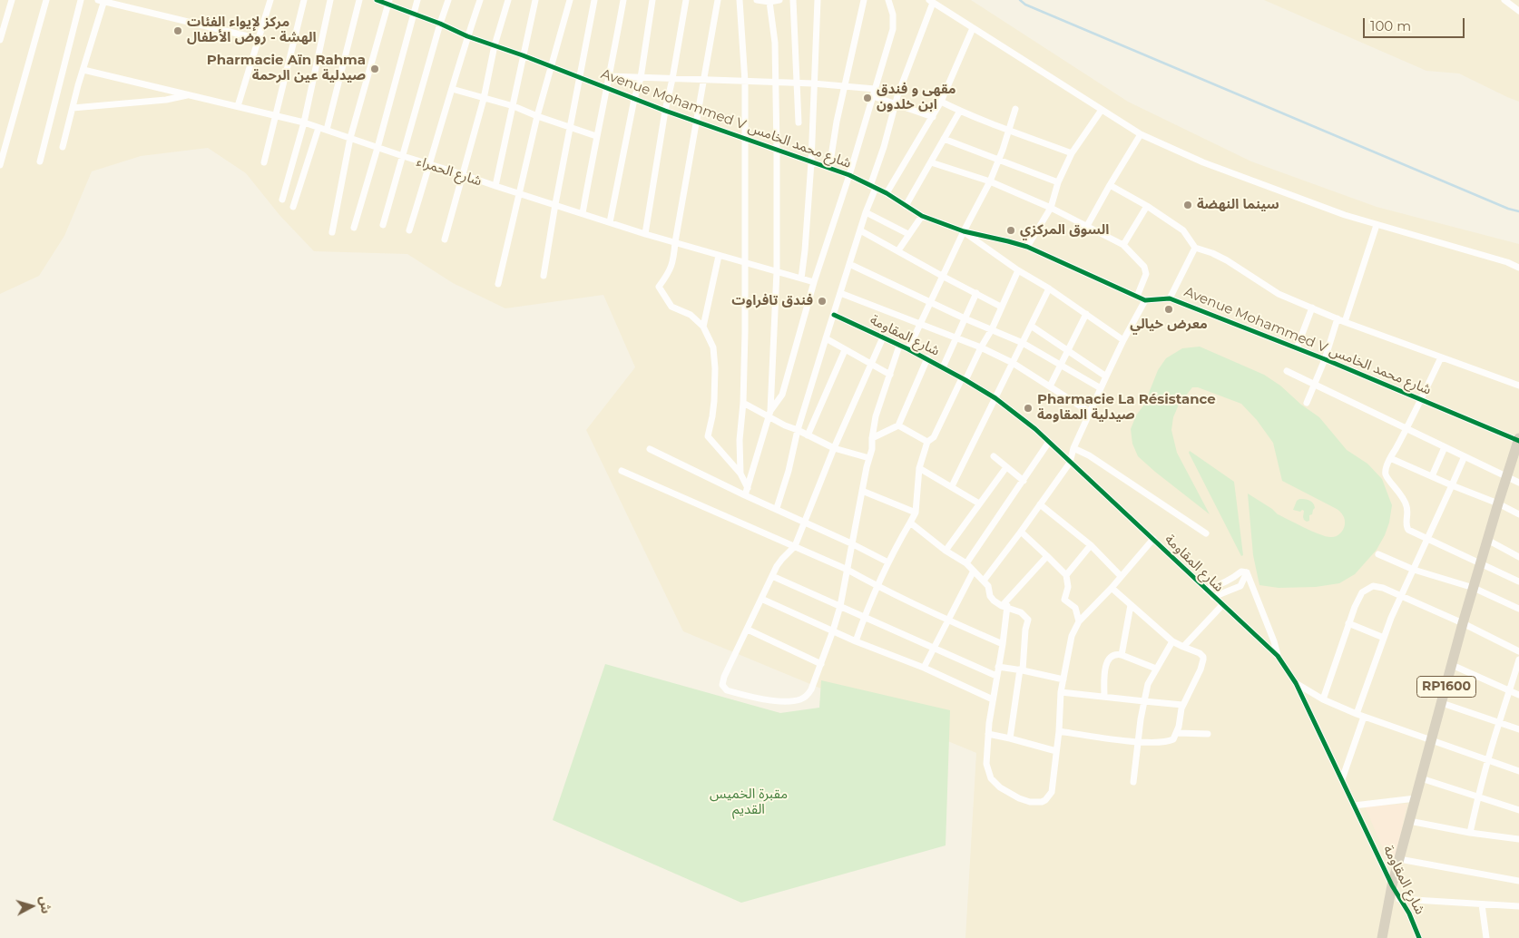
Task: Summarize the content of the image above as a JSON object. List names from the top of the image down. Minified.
{"streets":{"main road":["RP1600"],"street":["Avenue Mohammed V شارع محمد الخامس","شارع الحمراء","شارع المقاومة"]},"crossings":[["Avenue Mohammed V شارع محمد الخامس","RP1600"],["شارع المقاومة","RP1600"]],"parks":["مقبرة الخميس القديم"],"places":["مركز لإيواء الفئات الهشة - روض الأطفال","Pharmacie Aïn Rahma صيدلية عين الرحمة","مقهى و فندق ابن خلدون","سينما النهضة","السوق المركزي","فندق تافراوت","معرض خيالي","Pharmacie La Résistance صيدلية المقاومة"],"scale_bar":"100 m","north":"right"}
